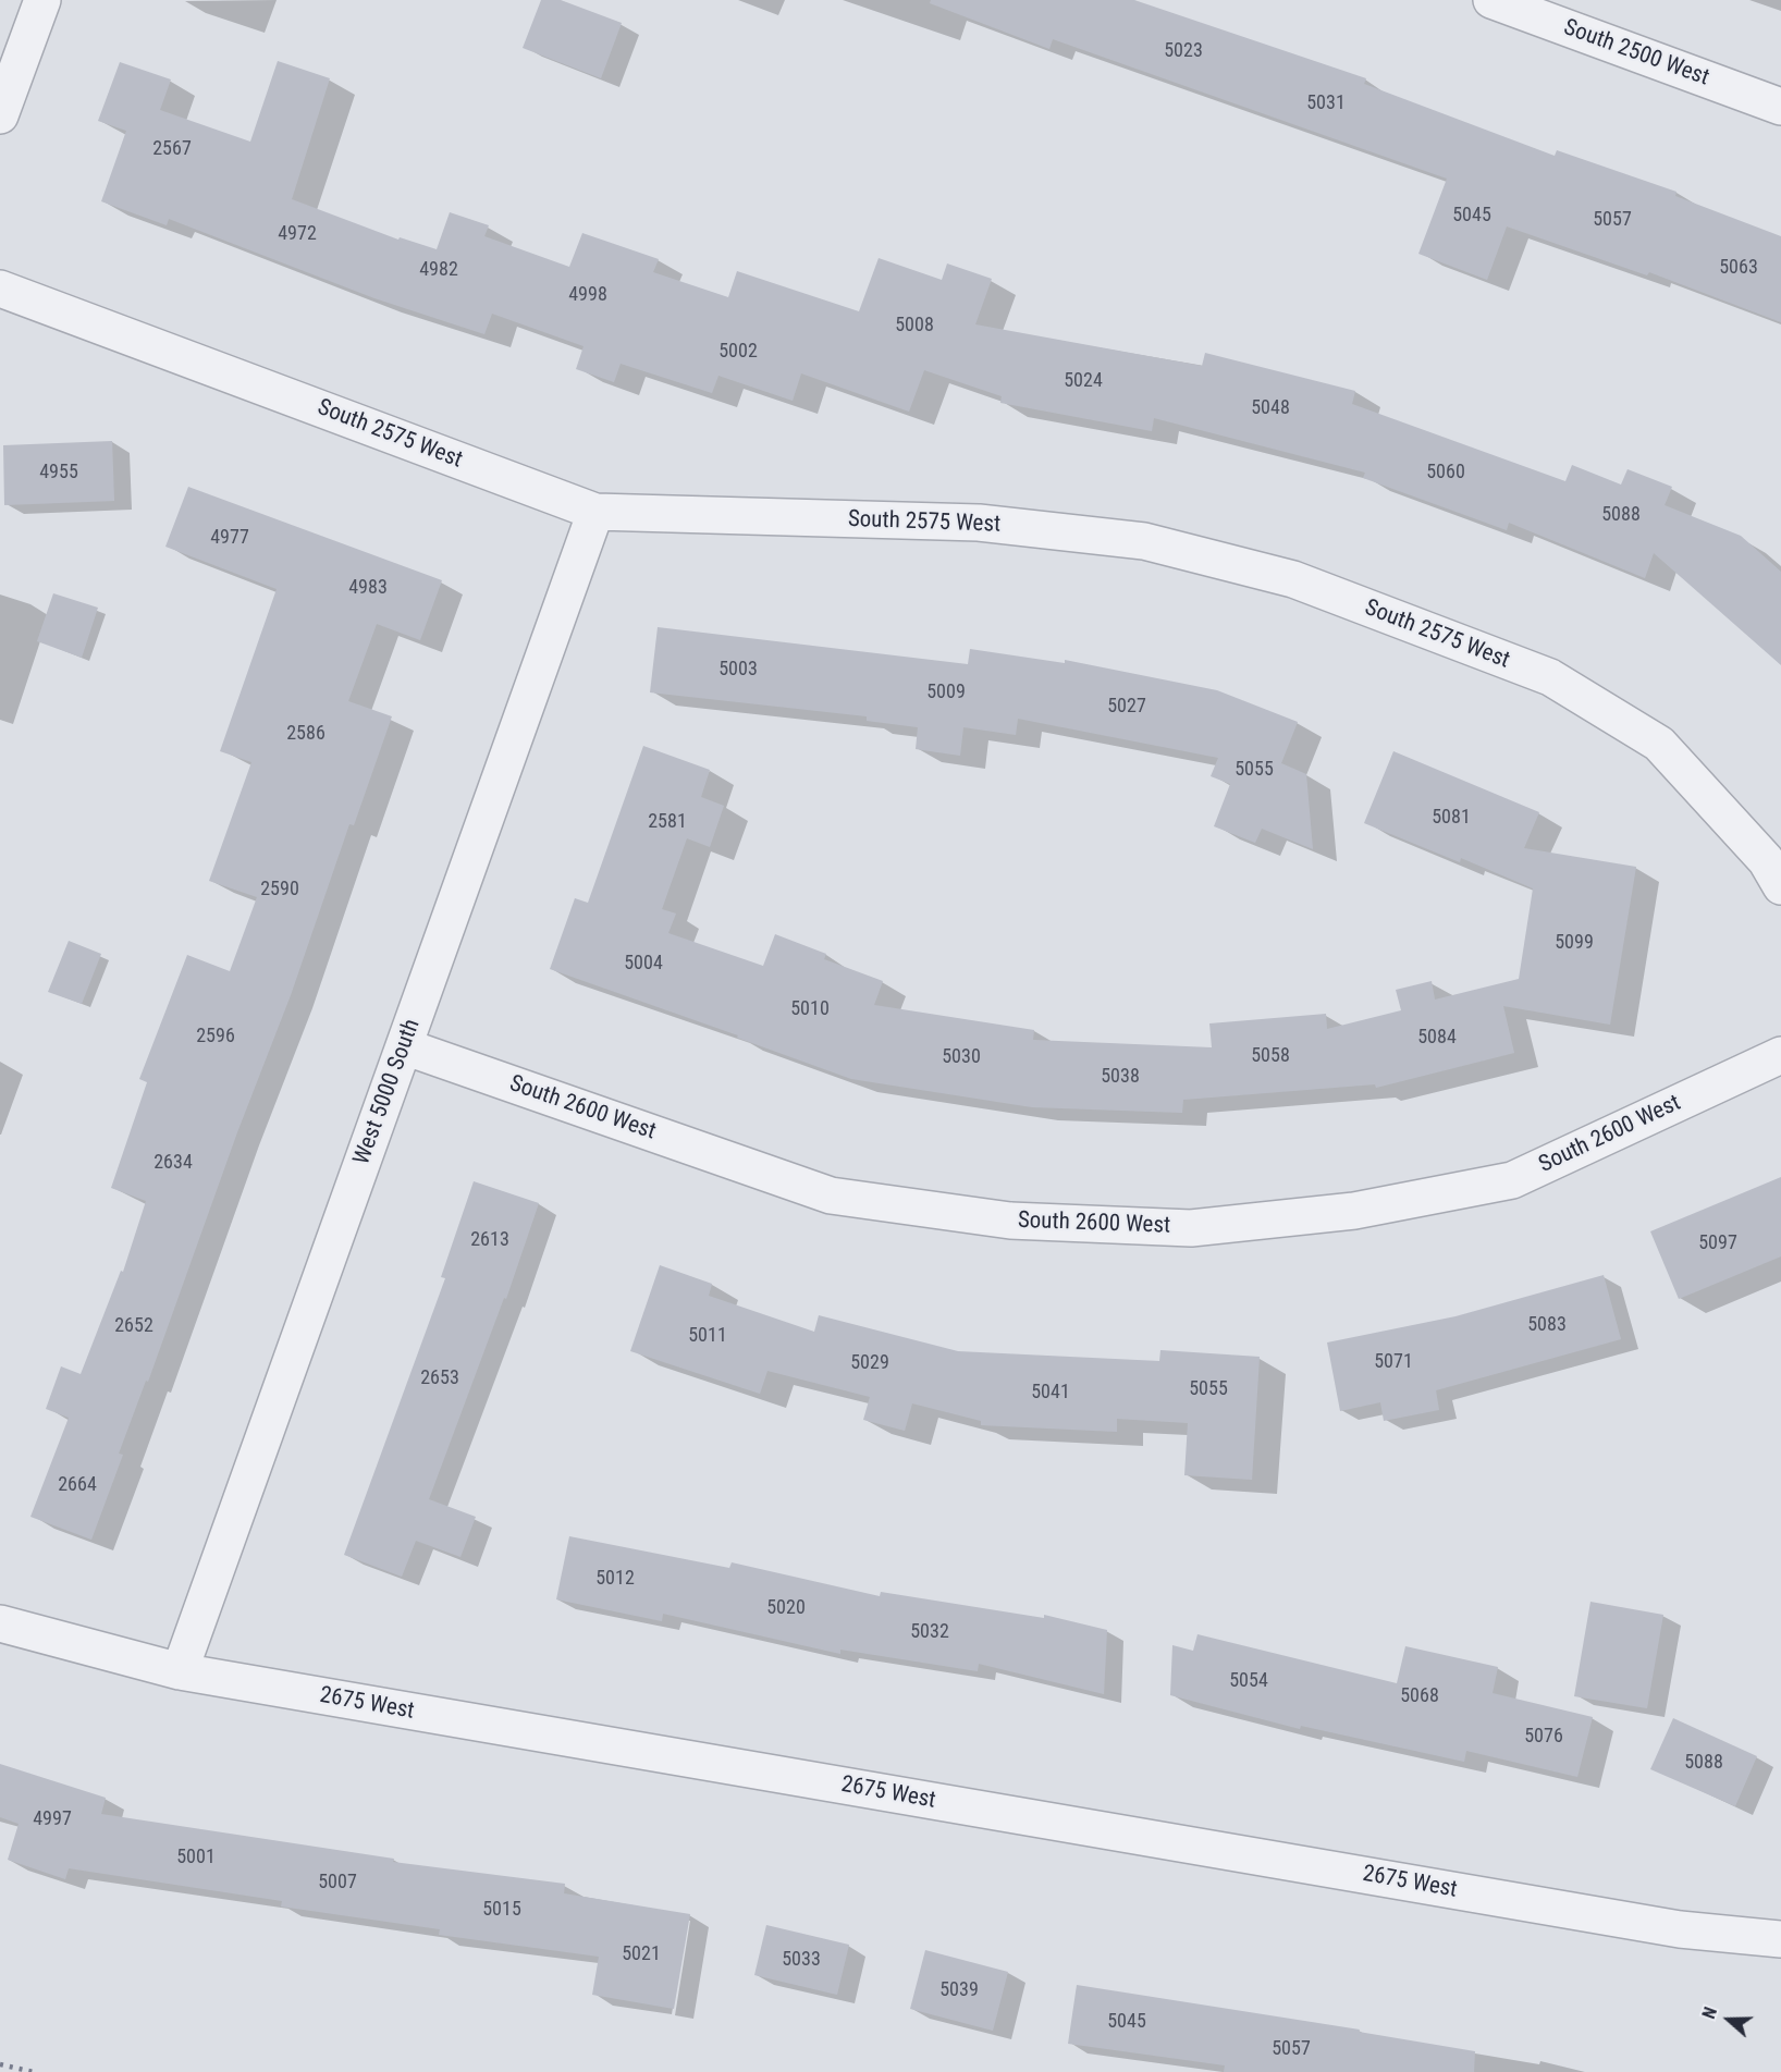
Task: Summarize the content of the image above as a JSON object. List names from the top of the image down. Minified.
{"streets":{"street":["South 2500 West","South 2575 West","West 5000 South","South 2600 West","2675 West"]},"crossings":[["South 2575 West","West 5000 South"],["West 5000 South","South 2600 West"],["West 5000 South","2675 West"]],"house_numbers":["5023","5031","2567","5045","5057","4972","5063","4982","4998","5008","5002","5024","5048","4955","5060","5088","4977","4983","5003","5009","5027","2586","5055","5081","2581","2590","5099","5004","5010","2596","5084","5058","5030","5038","2634","2613","5097","5083","2652","5011","5071","5029","2653","5055","5041","2664","5012","5020","5032","5054","5068","5076","5088","4997","5001","5007","5015","5021","5033","5039","5045","5057"],"north":"left"}
